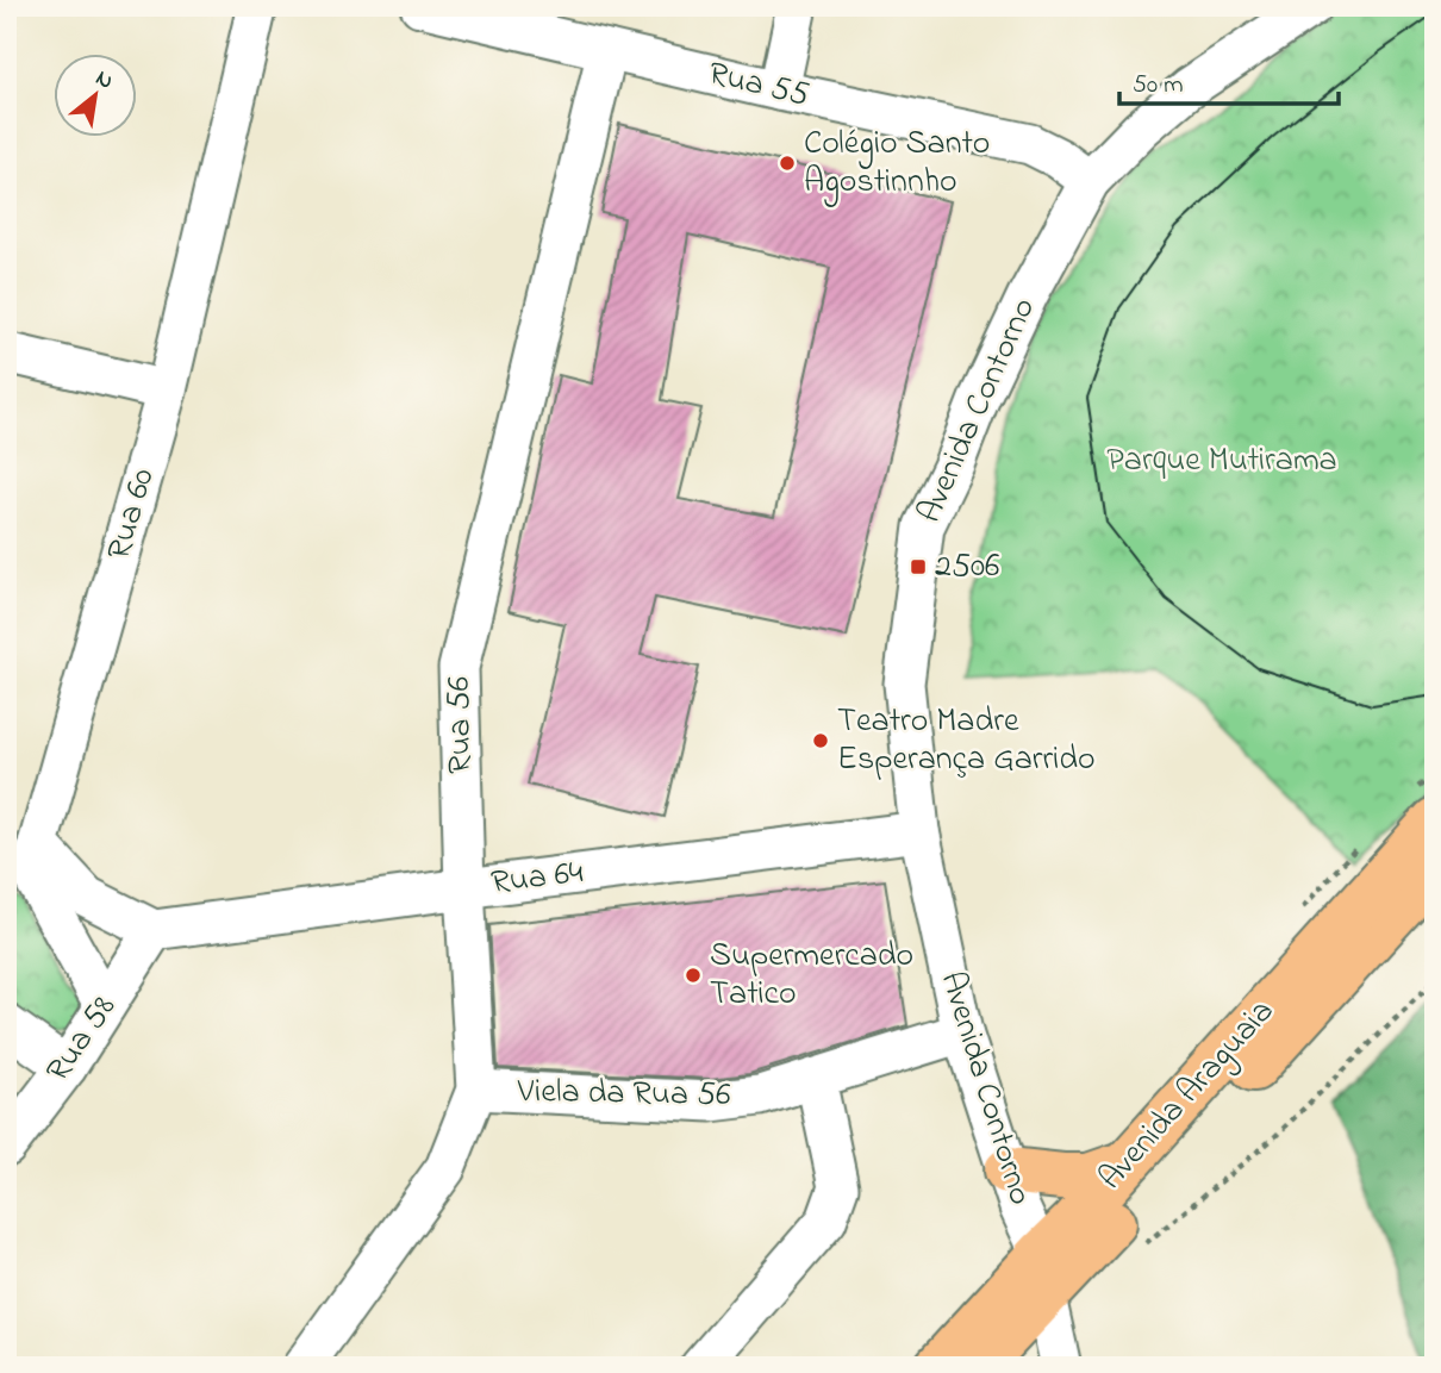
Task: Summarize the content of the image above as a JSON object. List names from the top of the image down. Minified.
{"streets":{"main road":["Avenida Araguaia"],"street":["Rua 55","Avenida Contorno","Rua 60","Rua 56","Rua 64","Rua 58","Viela da Rua 56"]},"crossings":[["Rua 55","Avenida Contorno"],["Rua 55","Rua 56"],["Avenida Contorno","Rua 64"],["Avenida Contorno","Viela da Rua 56"],["Avenida Contorno","Avenida Araguaia"],["Rua 56","Rua 64"],["Rua 56","Viela da Rua 56"],["Rua 64","Rua 58"]],"parks":["Parque Mutirama"],"places":{"other":["Colégio Santo Agostinnho","Teatro Madre Esperança Garrido","Supermercado Tatico"],"transit":["2506"]},"scale_bar":"50 m","north":"top right"}
